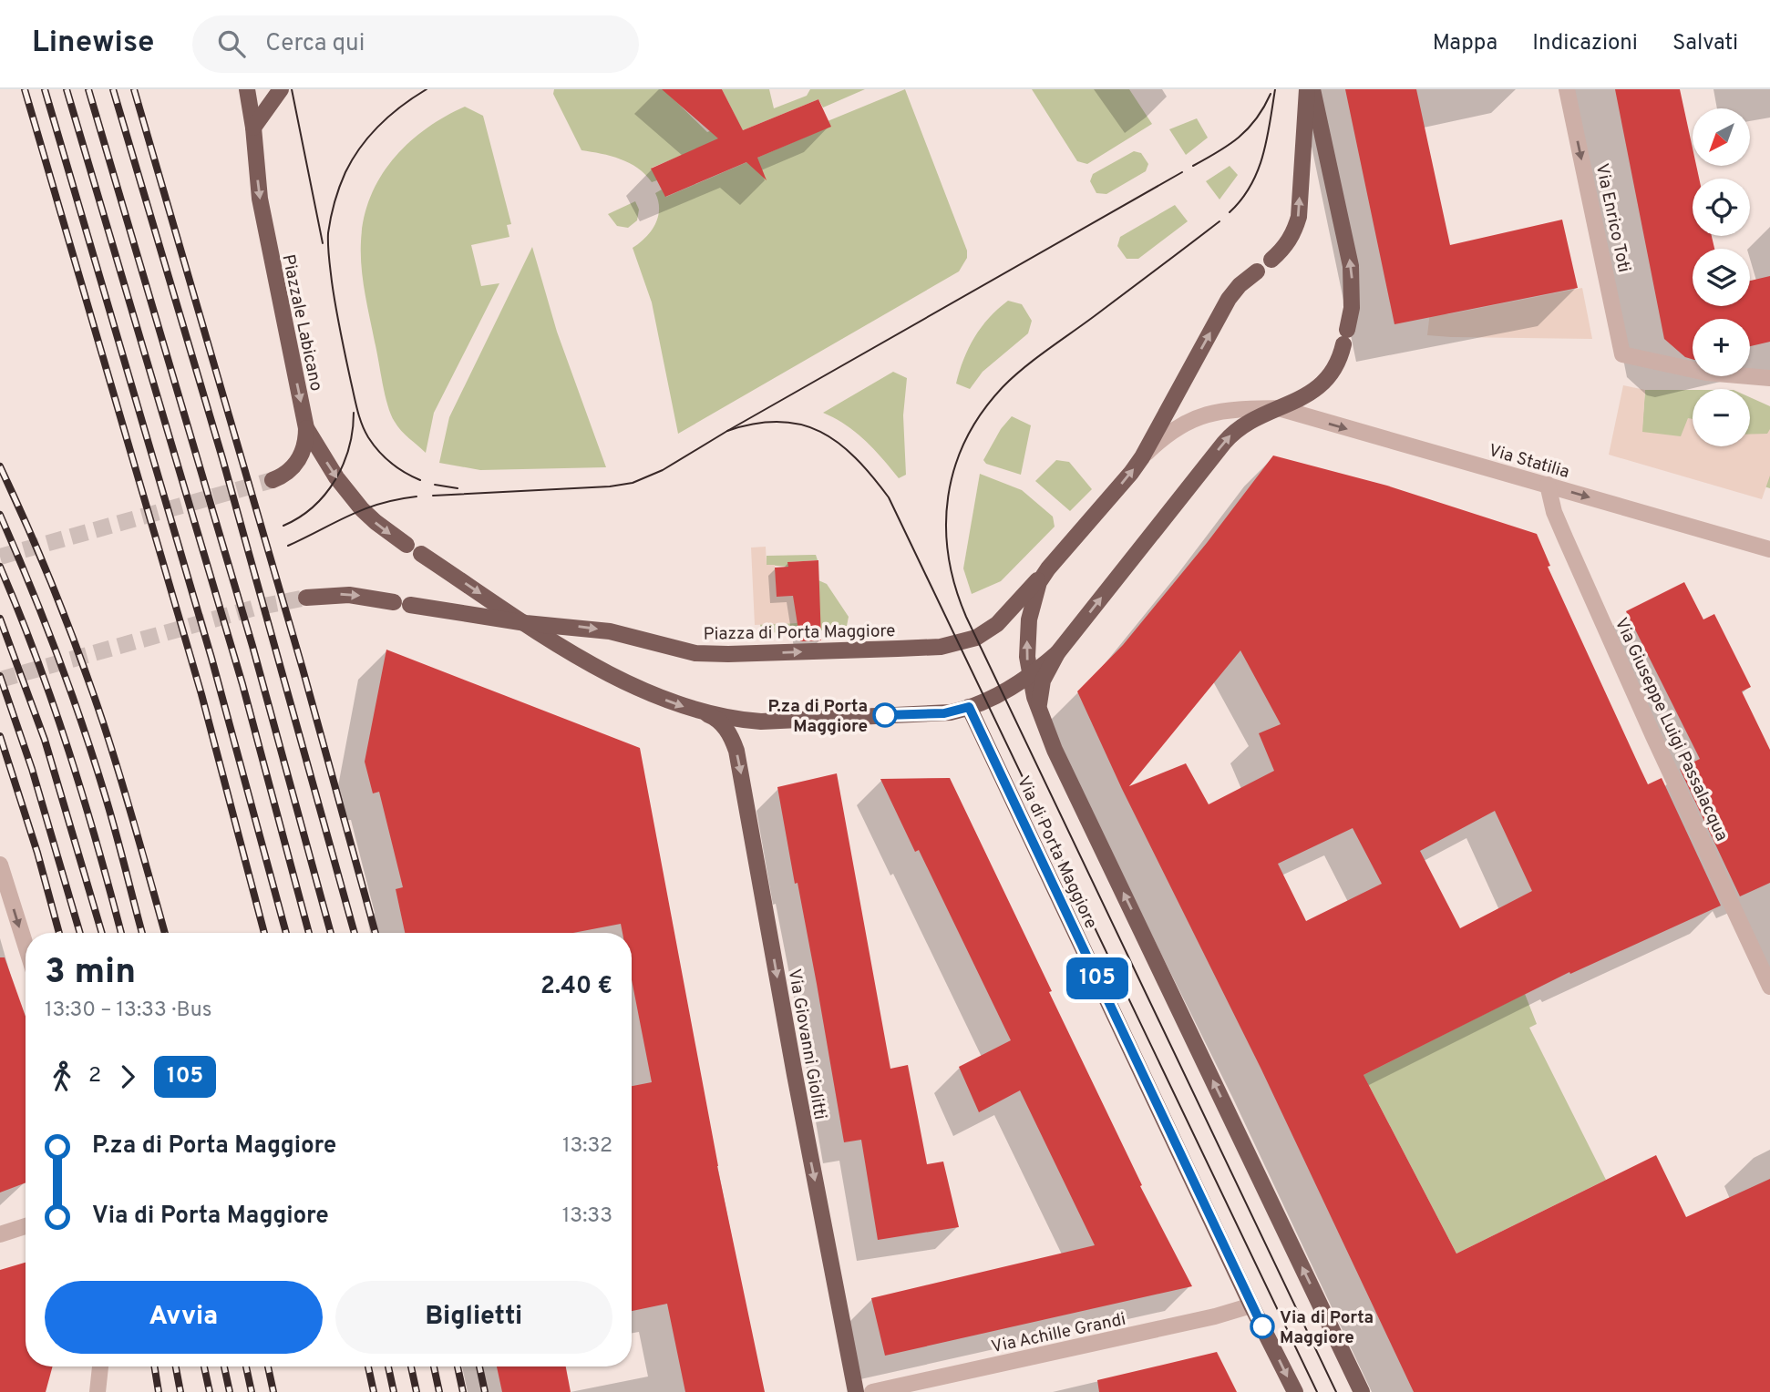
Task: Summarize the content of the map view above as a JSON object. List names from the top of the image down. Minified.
{"streets":{"main road":["Piazzale Labicano","Piazza di Porta Maggiore","Via di Porta Maggiore","Via Giovanni Giolitti"],"street":["Via Enrico Toti","Via Statilia","Via Giuseppe Luigi Passalacqua","Via Achille Grandi"]},"crossings":[["Via Statilia","Piazza di Porta Maggiore"],["Via Statilia","Via Giuseppe Luigi Passalacqua"],["Piazza di Porta Maggiore","Via di Porta Maggiore"],["Piazza di Porta Maggiore","Via Giovanni Giolitti"],["Via di Porta Maggiore","Via Achille Grandi"]],"one_way":["Via Enrico Toti","Piazzale Labicano","Via Statilia","Via Giovanni Giolitti"],"places":["P.za di Porta Maggiore","Via di Porta Maggiore"],"lines":["bus line 105"],"north":"bottom left","page":{"header":"Linewise","search":"Cerca qui","nav":["Mappa","Indicazioni","Salvati"],"on_map":"105","map_buttons":["+","−"],"heading":["3 min","13:30 – 13:33 · Bus","2.40 €"],"legs":["2","105"],"list":[{"name":"P.za di Porta Maggiore","value":"13:32"},{"name":"Via di Porta Maggiore","value":"13:33"}],"buttons":["Avvia","Biglietti"]}}
